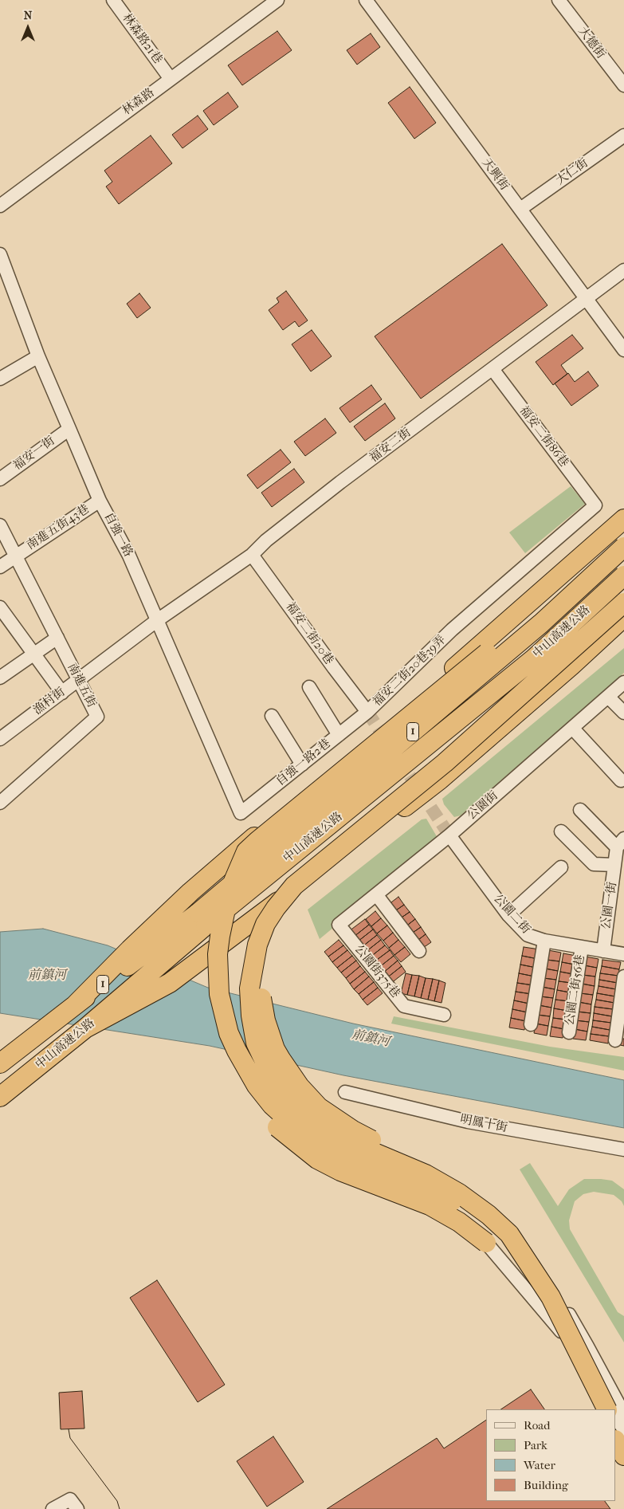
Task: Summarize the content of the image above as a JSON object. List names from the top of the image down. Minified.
{"streets":{"highway":["中山高速公路","1"],"street":["林森路21巷","大德街","林森路","大仁街","天興街","福安二街86巷","福安二街","福安一街","南進五街43巷","自強一路","福安二街20巷","福安二街20巷39弄","南進五街","漁村街","自強一路2巷","公園街","公園一街","公園二街","公園街375巷","公園二街56巷","明鳳十街"]},"crossings":[["林森路21巷","林森路"],["大仁街","天興街"],["天興街","福安二街"],["福安二街86巷","福安二街"],["福安二街86巷","福安二街20巷39弄"],["福安二街","自強一路"],["福安二街","福安二街20巷"],["福安二街","漁村街"],["福安一街","自強一路"],["南進五街43巷","自強一路"],["南進五街43巷","南進五街"],["自強一路","漁村街"],["自強一路","自強一路2巷"],["福安二街20巷","福安二街20巷39弄"],["福安二街20巷","自強一路2巷"],["福安二街20巷39弄","自強一路2巷"],["南進五街","漁村街"],["公園街","公園二街"],["公園街","公園街375巷"],["公園一街","公園二街"],["公園二街","公園二街56巷"]],"water":["前鎮河"],"legend":["Road","Park","Water","Building"],"north":"top"}
